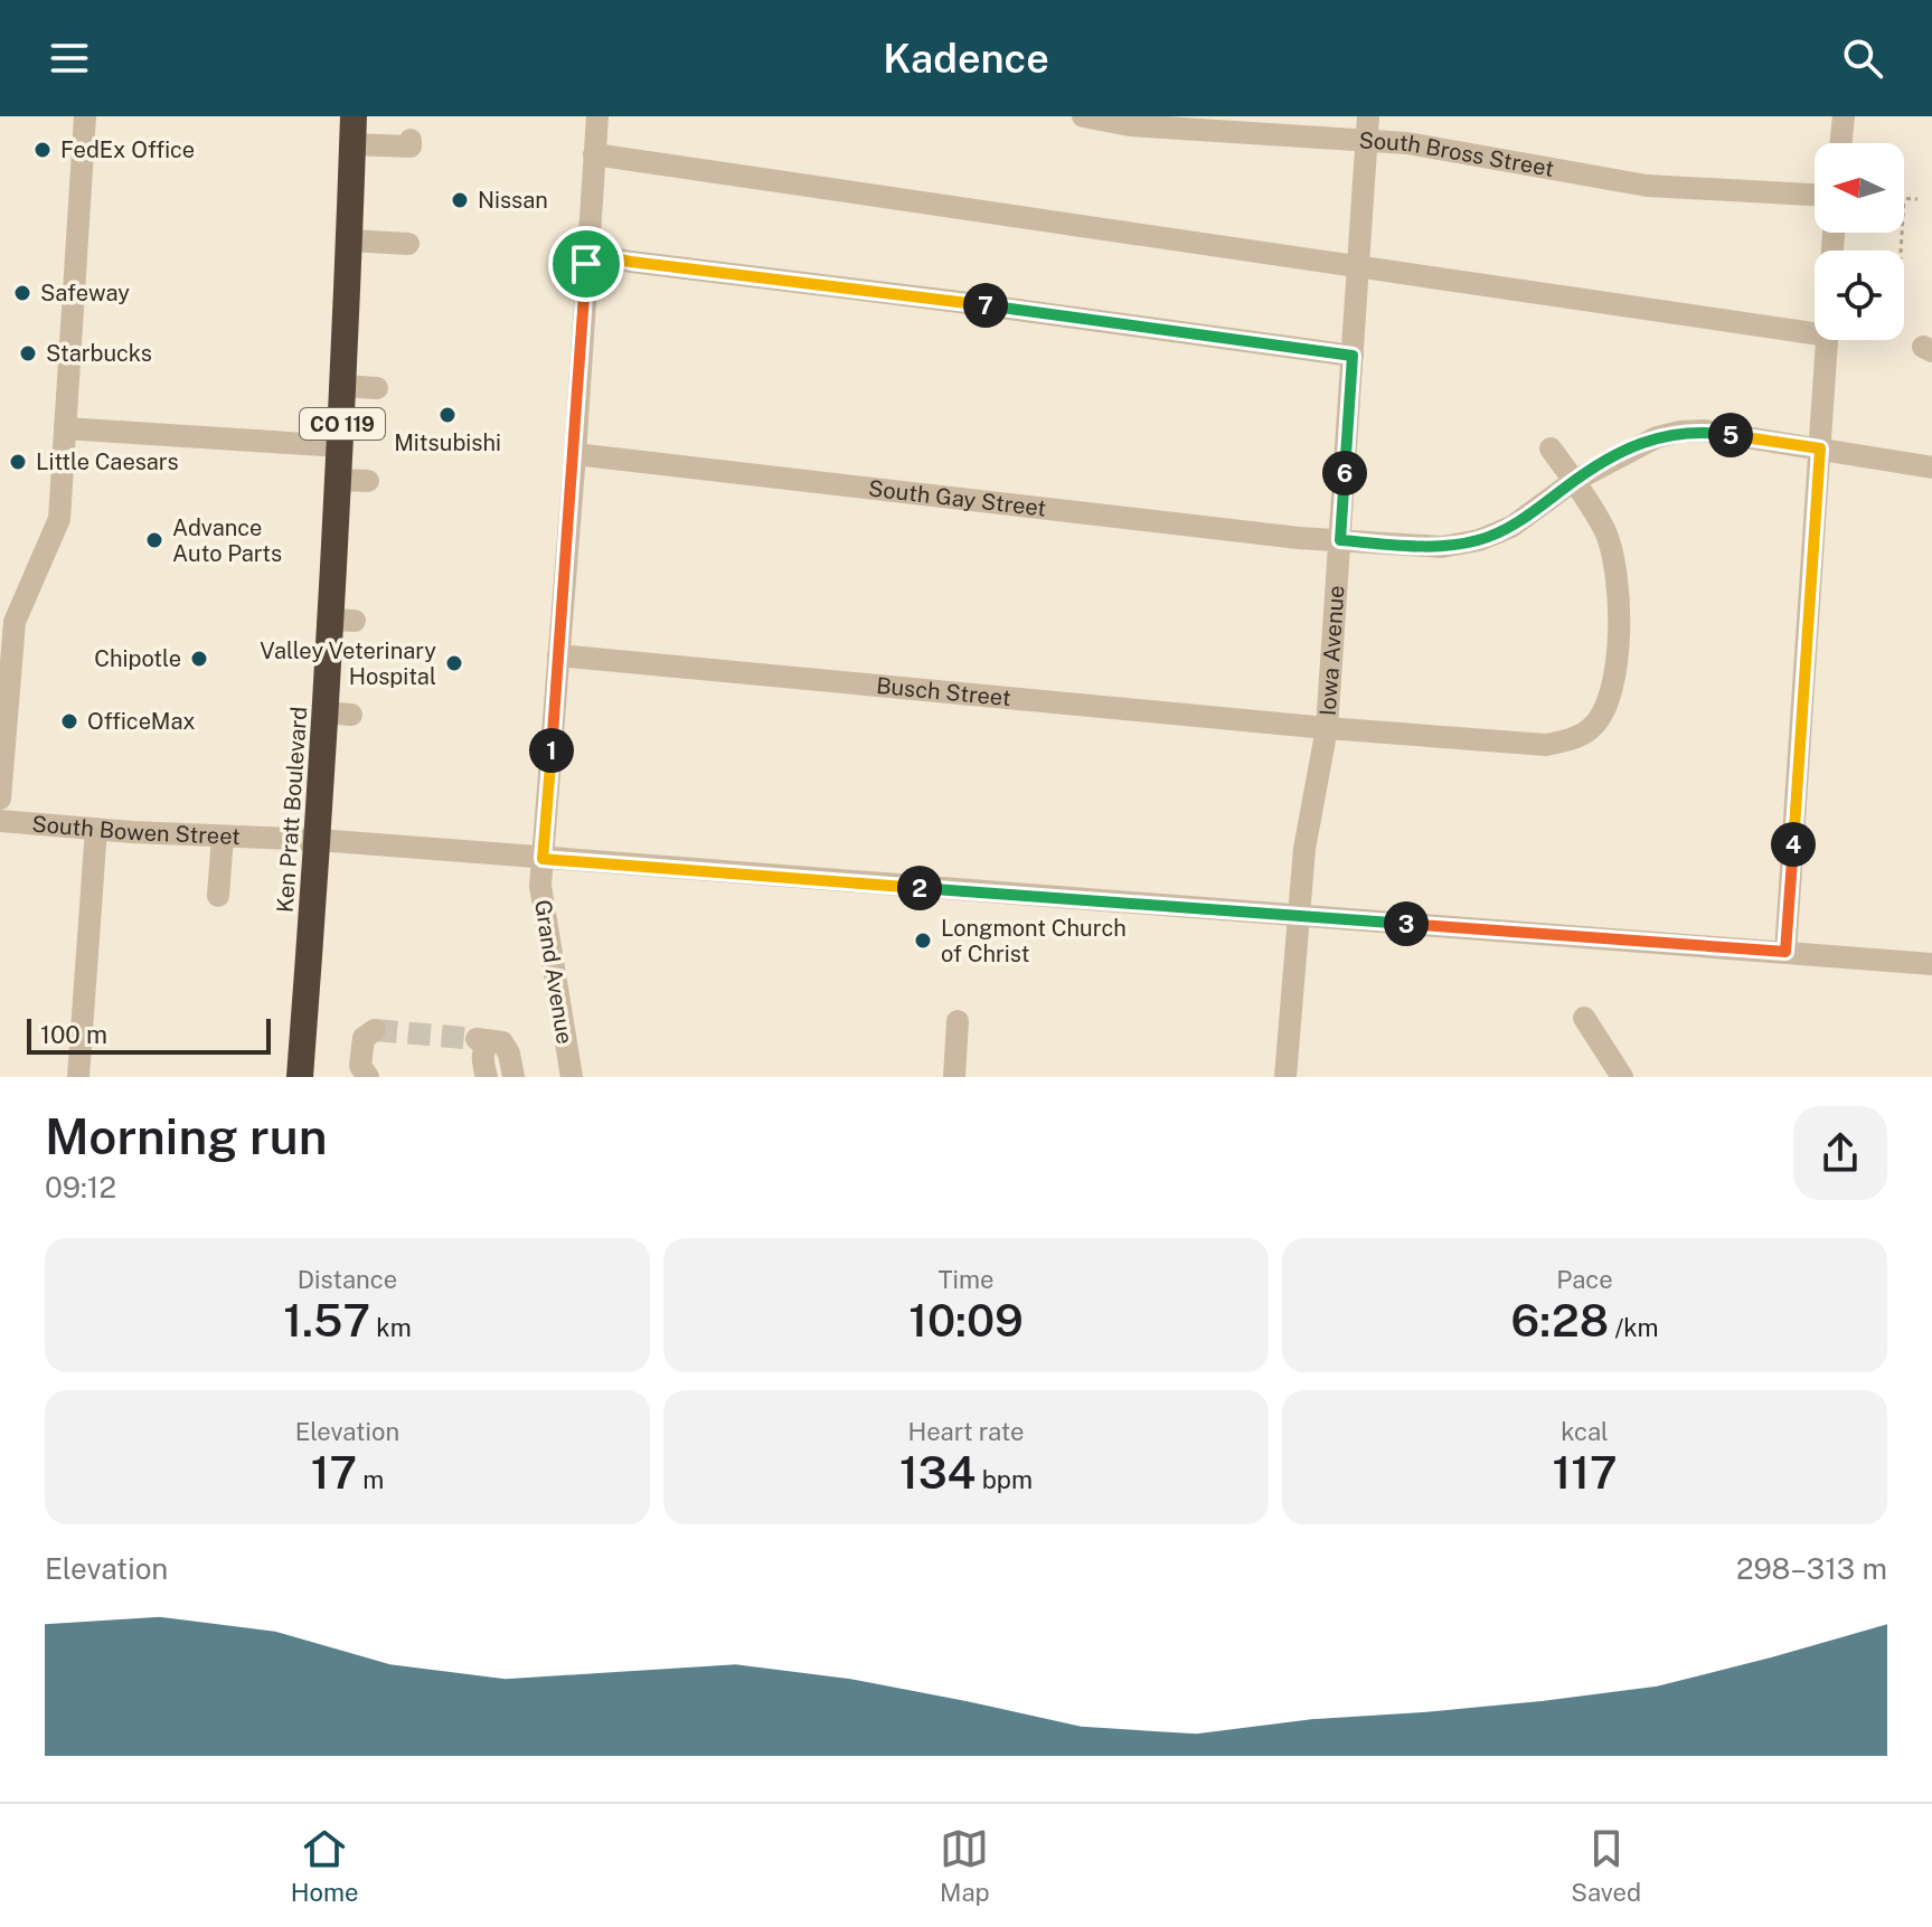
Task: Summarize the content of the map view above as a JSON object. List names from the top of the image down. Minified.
{"streets":{"highway":["CO 119","Ken Pratt Boulevard"],"street":["South Bross Street","South Gay Street","Iowa Avenue","Busch Street","South Bowen Street","Grand Avenue"]},"crossings":[["South Bross Street","Iowa Avenue"],["South Gay Street","Iowa Avenue"],["South Gay Street","Busch Street"],["South Gay Street","Grand Avenue"],["Iowa Avenue","Busch Street"],["Iowa Avenue","South Bowen Street"],["Busch Street","Grand Avenue"],["Ken Pratt Boulevard","South Bowen Street"],["South Bowen Street","Grand Avenue"]],"places":["FedEx Office","Nissan","Safeway","Starbucks","Mitsubishi","Little Caesars","Advance Auto Parts","Chipotle","Valley Veterinary Hospital","OfficeMax","Longmont Church of Christ"],"scale_bar":"100 m","north":"left","page":{"header":"Kadence","pins":["7","5","6","1","4","2","3"],"scale":"100 m","heading":["Morning run","09:12"],"stats":[["Distance","1.57 km"],["Time","10:09"],["Pace","6:28 /km"],["Elevation","17 m"],["Heart rate","134 bpm"],["kcal","117"]],"chart":["Elevation","298–313 m"],"tabs":["Home","Map","Saved"]}}
